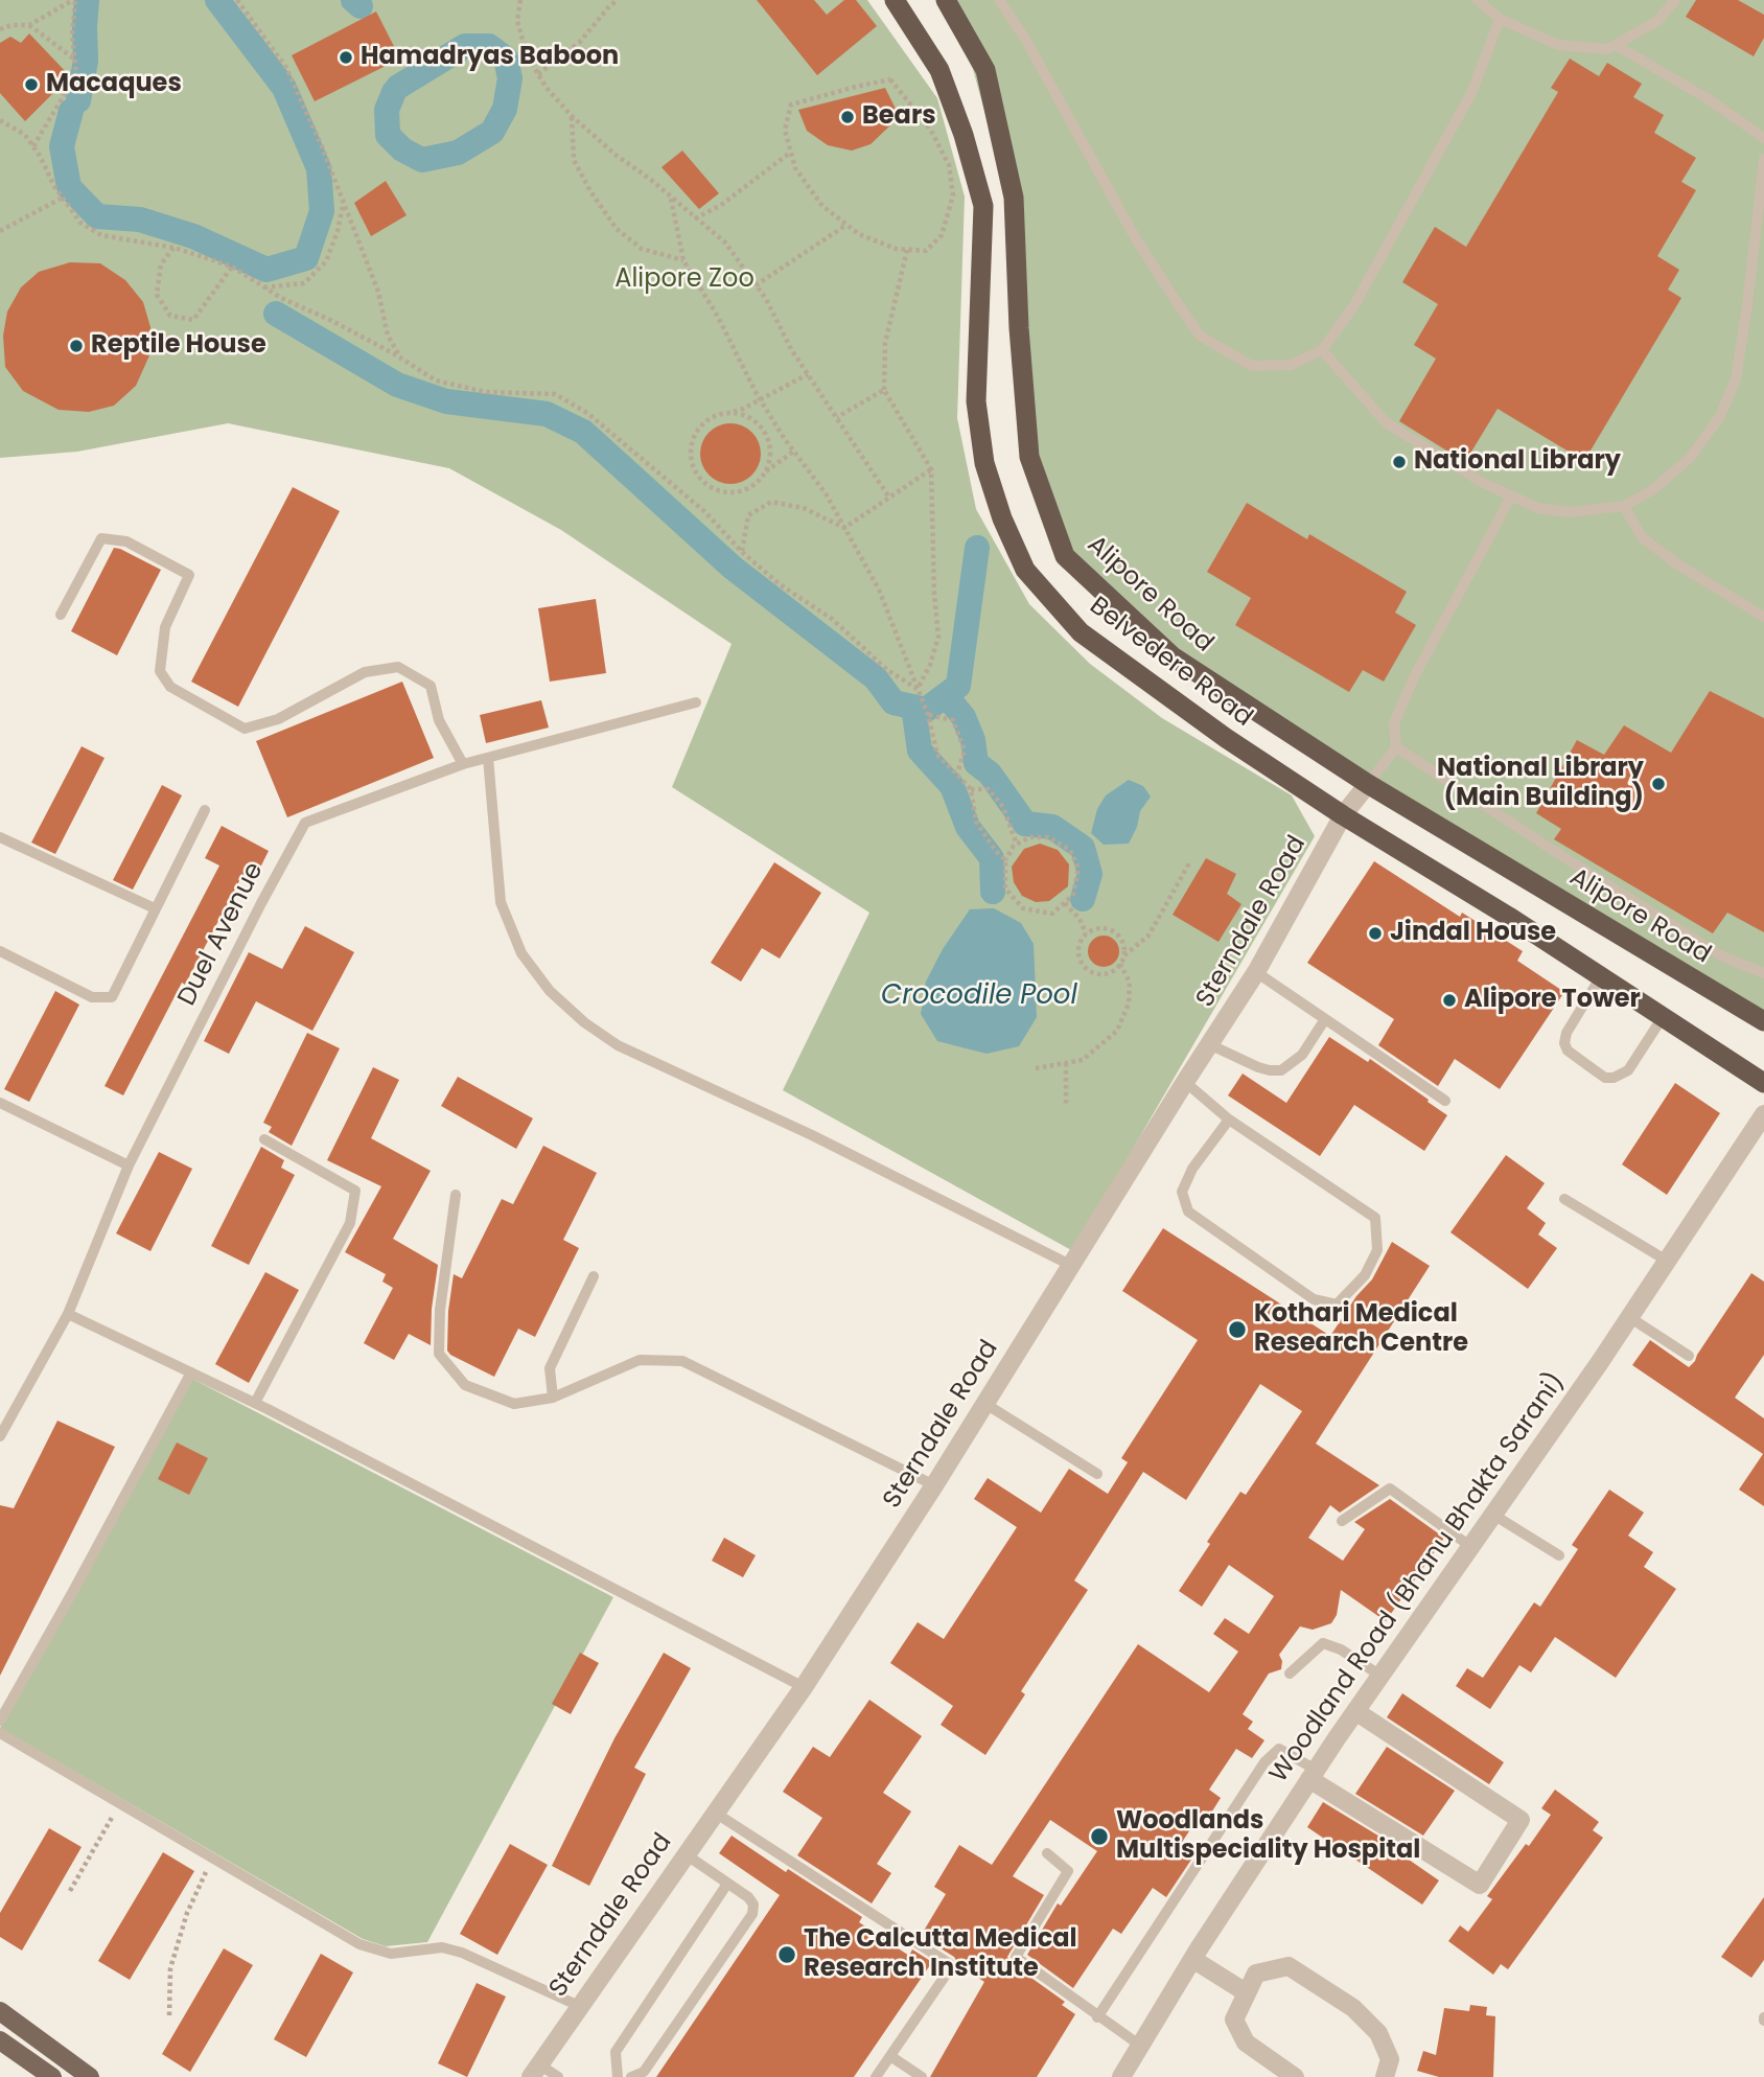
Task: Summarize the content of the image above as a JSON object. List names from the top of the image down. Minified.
{"streets":{"highway":["Alipore Road","Belvedere Road"],"street":["Sterndale Road","Woodland Road (Bhanu Bhakta Sarani)"],"lane":["Duel Avenue"]},"crossings":[["Alipore Road","Sterndale Road"],["Belvedere Road","Sterndale Road"]],"water":["Crocodile Pool"],"parks":["Alipore Zoo"],"places":["Hamadryas Baboon","Macaques","Bears","Reptile House","National Library","National Library (Main Building)","Jindal House","Alipore Tower","Kothari Medical Research Centre","Woodlands Multispeciality Hospital","The Calcutta Medical Research Institute"]}
